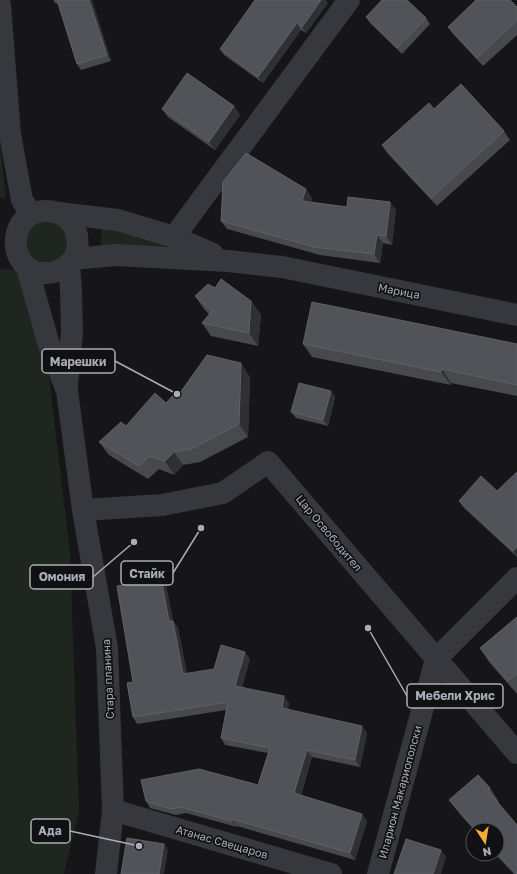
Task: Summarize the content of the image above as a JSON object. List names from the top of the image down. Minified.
{"streets":{"street":["Марица","Цар Освободител","Стара планина","Иларион Макариополски","Атанас Свещаров"]},"crossings":[["Цар Освободител","Стара планина"],["Цар Освободител","Иларион Макариополски"],["Стара планина","Атанас Свещаров"]],"places":["Марешки","Стайк","Омония","Мебели Хрис","Ада"],"north":"bottom"}
